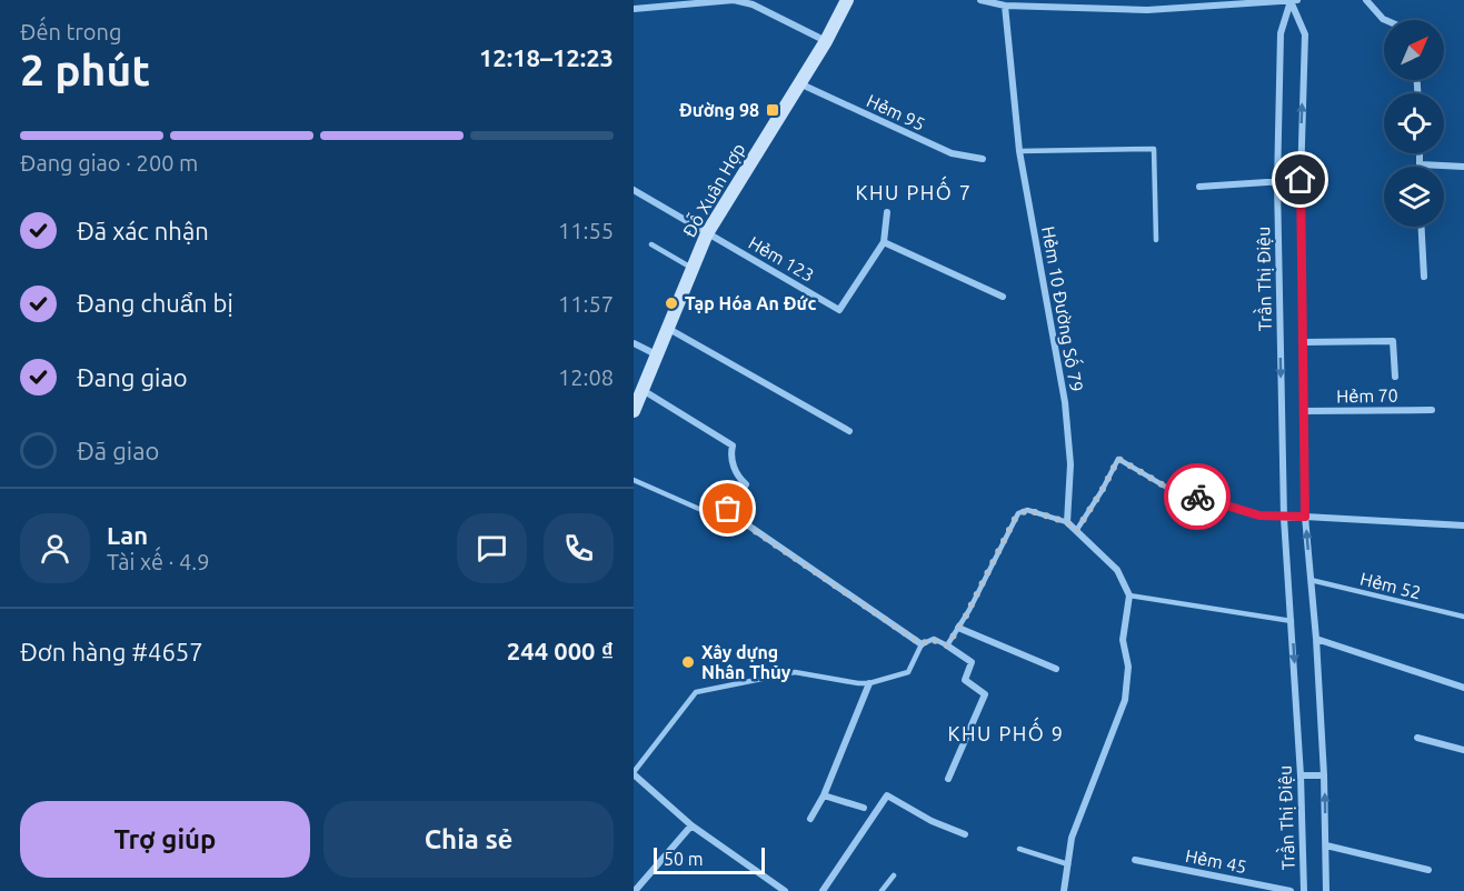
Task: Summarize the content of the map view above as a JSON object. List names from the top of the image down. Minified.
{"streets":{"main road":["Đỗ Xuân Hợp"],"street":["Hẻm 95","Hẻm 123","Trần Thị Điệu","Hẻm 10 Đường Số 79","Hẻm 70","Hẻm 45"],"lane":["Hẻm 52"]},"crossings":[["Hẻm 95","Đỗ Xuân Hợp"],["Đỗ Xuân Hợp","Hẻm 123"],["Trần Thị Điệu","Hẻm 70"],["Trần Thị Điệu","Hẻm 52"]],"districts":["KHU PHỐ 7","KHU PHỐ 9"],"places":{"transit":["Đường 98"],"other":["Tạp Hóa An Đức","Xây dựng Nhân Thủy"]},"scale_bar":"50 m","north":"top right","page":{"heading":["2 phút","Đến trong","12:18–12:23"],"panel":["Lan","Tài xế · 4.9","Đơn hàng #4657","244 000 ₫"],"bar":"Đang giao · 200 m","list":[["Đã xác nhận","11:55"],["Đang chuẩn bị","11:57"],["Đang giao","12:08"],"Đã giao"],"buttons":["Trợ giúp","Chia sẻ"],"scale":"50 m"}}
